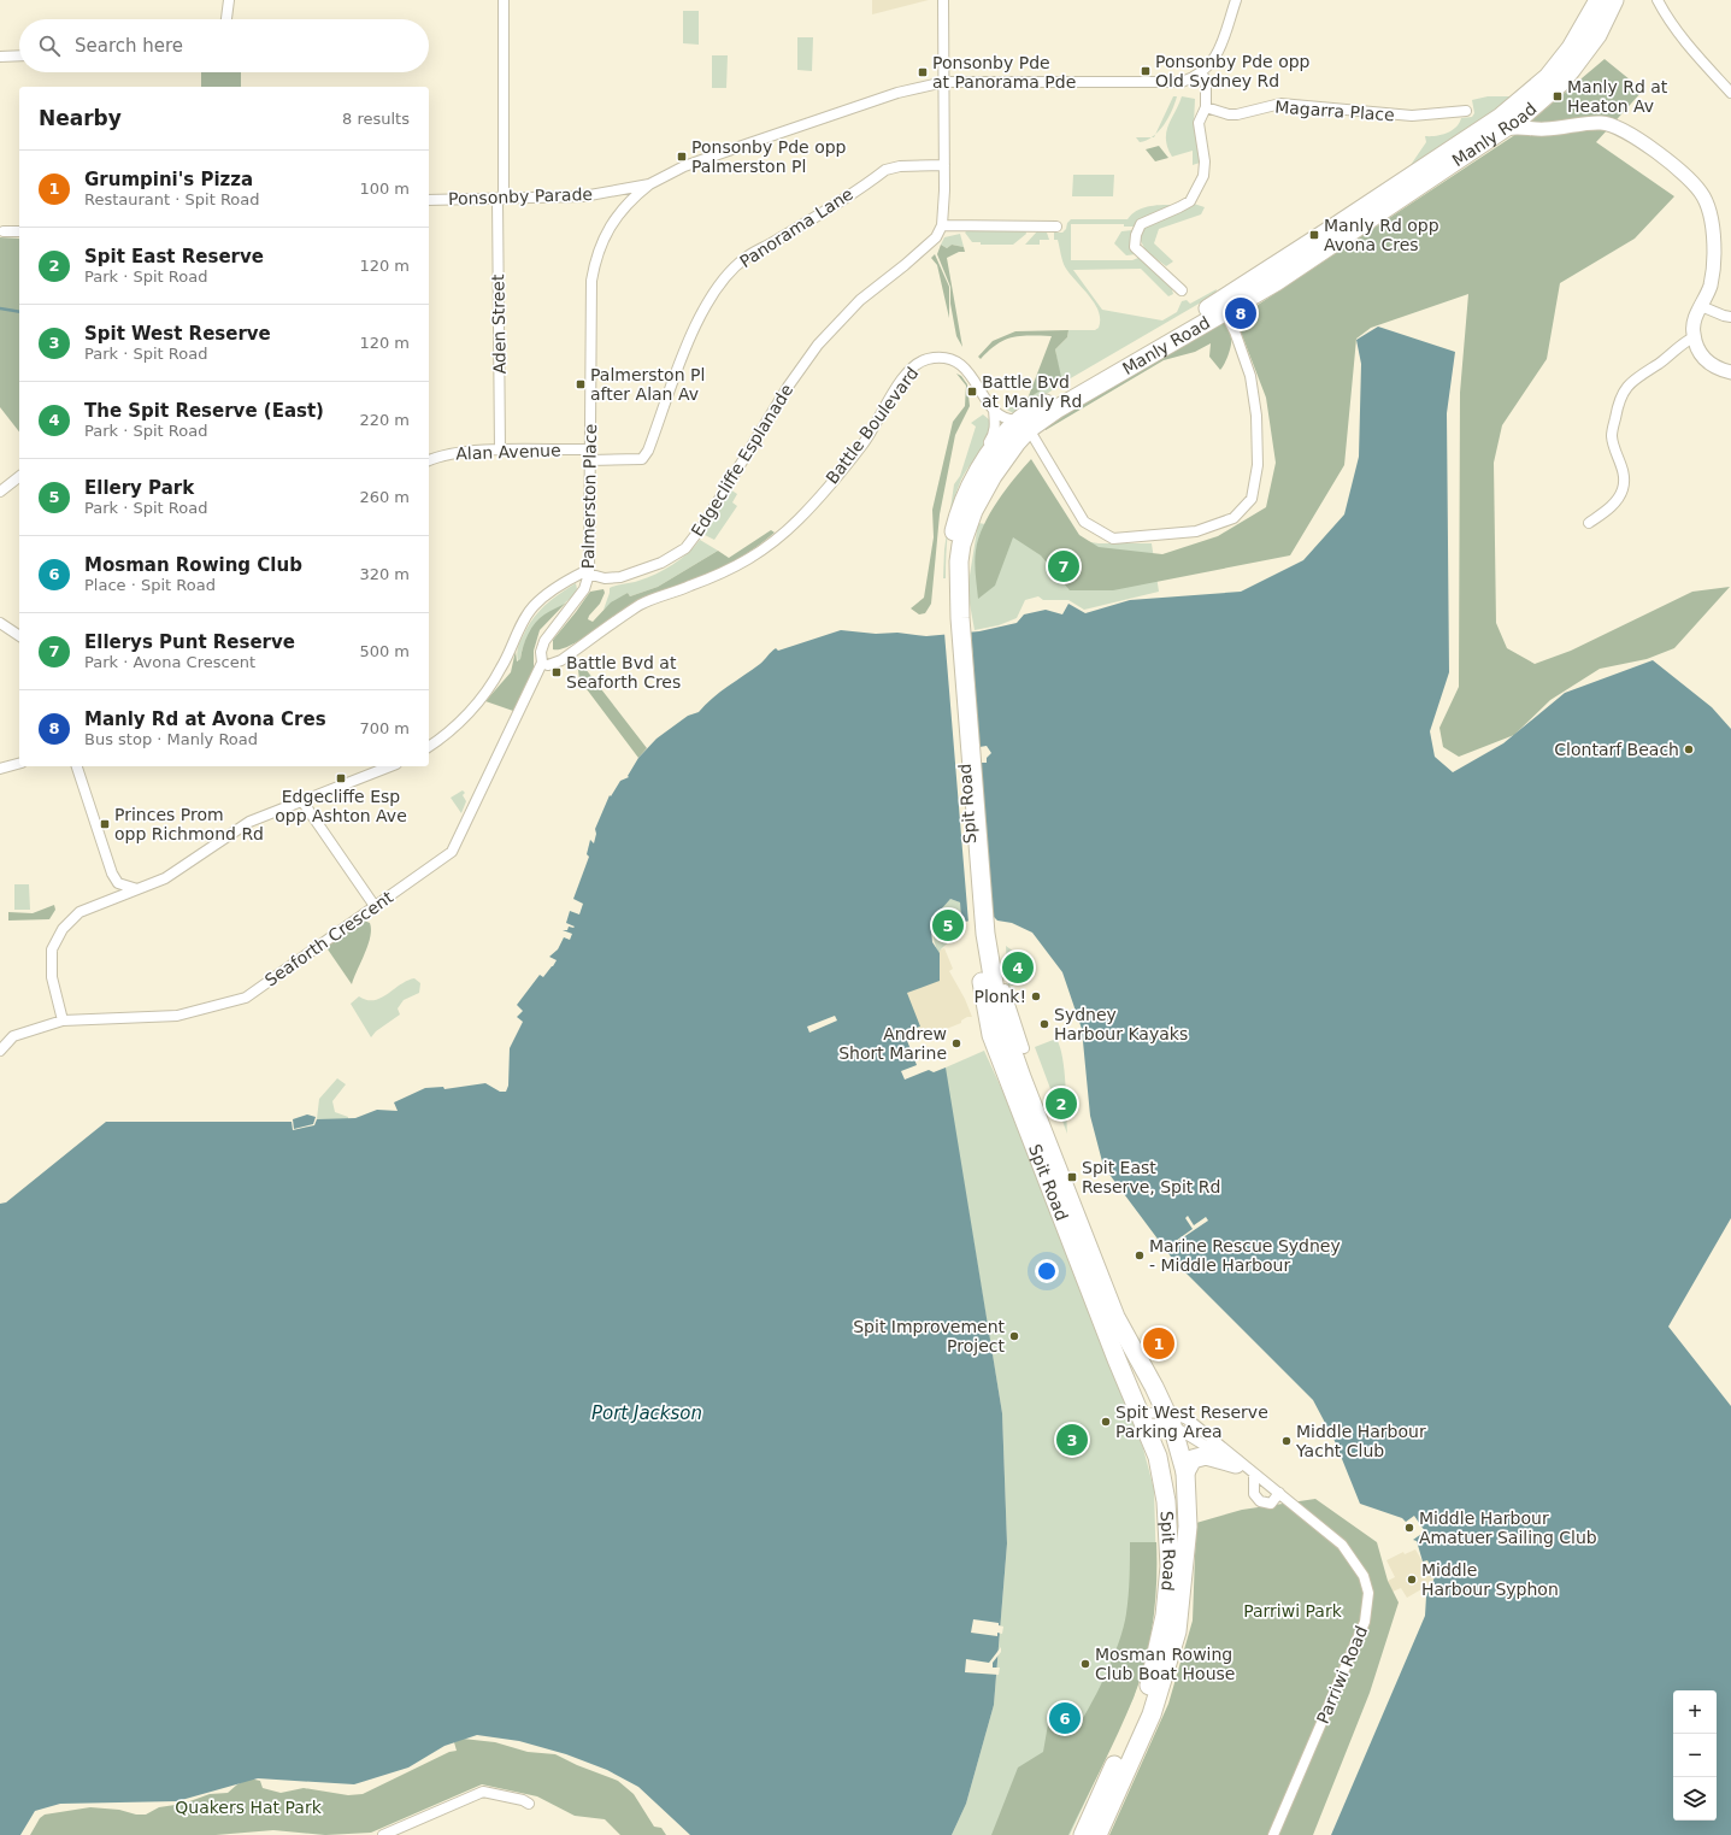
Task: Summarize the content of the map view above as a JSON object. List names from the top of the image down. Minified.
{"streets":{"highway":["Manly Road","Spit Road"],"street":["Magarra Place","Ponsonby Parade","Panorama Lane","Aden Street","Battle Boulevard","Alan Avenue","Edgecliffe Esplanade","Palmerston Place","Seaforth Crescent","Parriwi Road"]},"crossings":[["Manly Road","Spit Road"],["Ponsonby Parade","Aden Street"],["Ponsonby Parade","Palmerston Place"],["Panorama Lane","Palmerston Place"],["Aden Street","Alan Avenue"],["Battle Boulevard","Palmerston Place"],["Battle Boulevard","Seaforth Crescent"],["Alan Avenue","Palmerston Place"],["Edgecliffe Esplanade","Palmerston Place"],["Palmerston Place","Seaforth Crescent"],["Spit Road","Parriwi Road"]],"water":["Port Jackson"],"parks":["Parriwi Park","Quakers Hat Park"],"places":{"transit":["Ponsonby Pde opp Old Sydney Rd","Ponsonby Pde at Panorama Pde","Manly Rd at Heaton Av","Ponsonby Pde opp Palmerston Pl","Manly Rd opp Avona Cres","Palmerston Pl after Alan Av","Battle Bvd at Manly Rd","Battle Bvd at Seaforth Cres","Edgecliffe Esp opp Ashton Ave","Princes Prom opp Richmond Rd","Spit East Reserve, Spit Rd"],"other":["Clontarf Beach","Plonk!","Sydney Harbour Kayaks","Andrew Short Marine","Marine Rescue Sydney - Middle Harbour","Spit Improvement Project","Spit West Reserve Parking Area","Middle Harbour Yacht Club","Middle Harbour Amatuer Sailing Club","Middle Harbour Syphon","Mosman Rowing Club Boat House"]},"page":{"search":"Search here","heading":["Nearby","8 results"],"list":[{"mark":"1","name":"Grumpini's Pizza","note":"Restaurant · Spit Road","value":"100 m"},{"mark":"2","name":"Spit East Reserve","note":"Park · Spit Road","value":"120 m"},{"mark":"3","name":"Spit West Reserve","note":"Park · Spit Road","value":"120 m"},{"mark":"4","name":"The Spit Reserve (East)","note":"Park · Spit Road","value":"220 m"},{"mark":"5","name":"Ellery Park","note":"Park · Spit Road","value":"260 m"},{"mark":"6","name":"Mosman Rowing Club","note":"Place · Spit Road","value":"320 m"},{"mark":"7","name":"Ellerys Punt Reserve","note":"Park · Avona Crescent","value":"500 m"},{"mark":"8","name":"Manly Rd at Avona Cres","note":"Bus stop · Manly Road","value":"700 m"}],"pins":["8","7","5","4","2","1","3","6"],"map_buttons":["+","−"]}}
